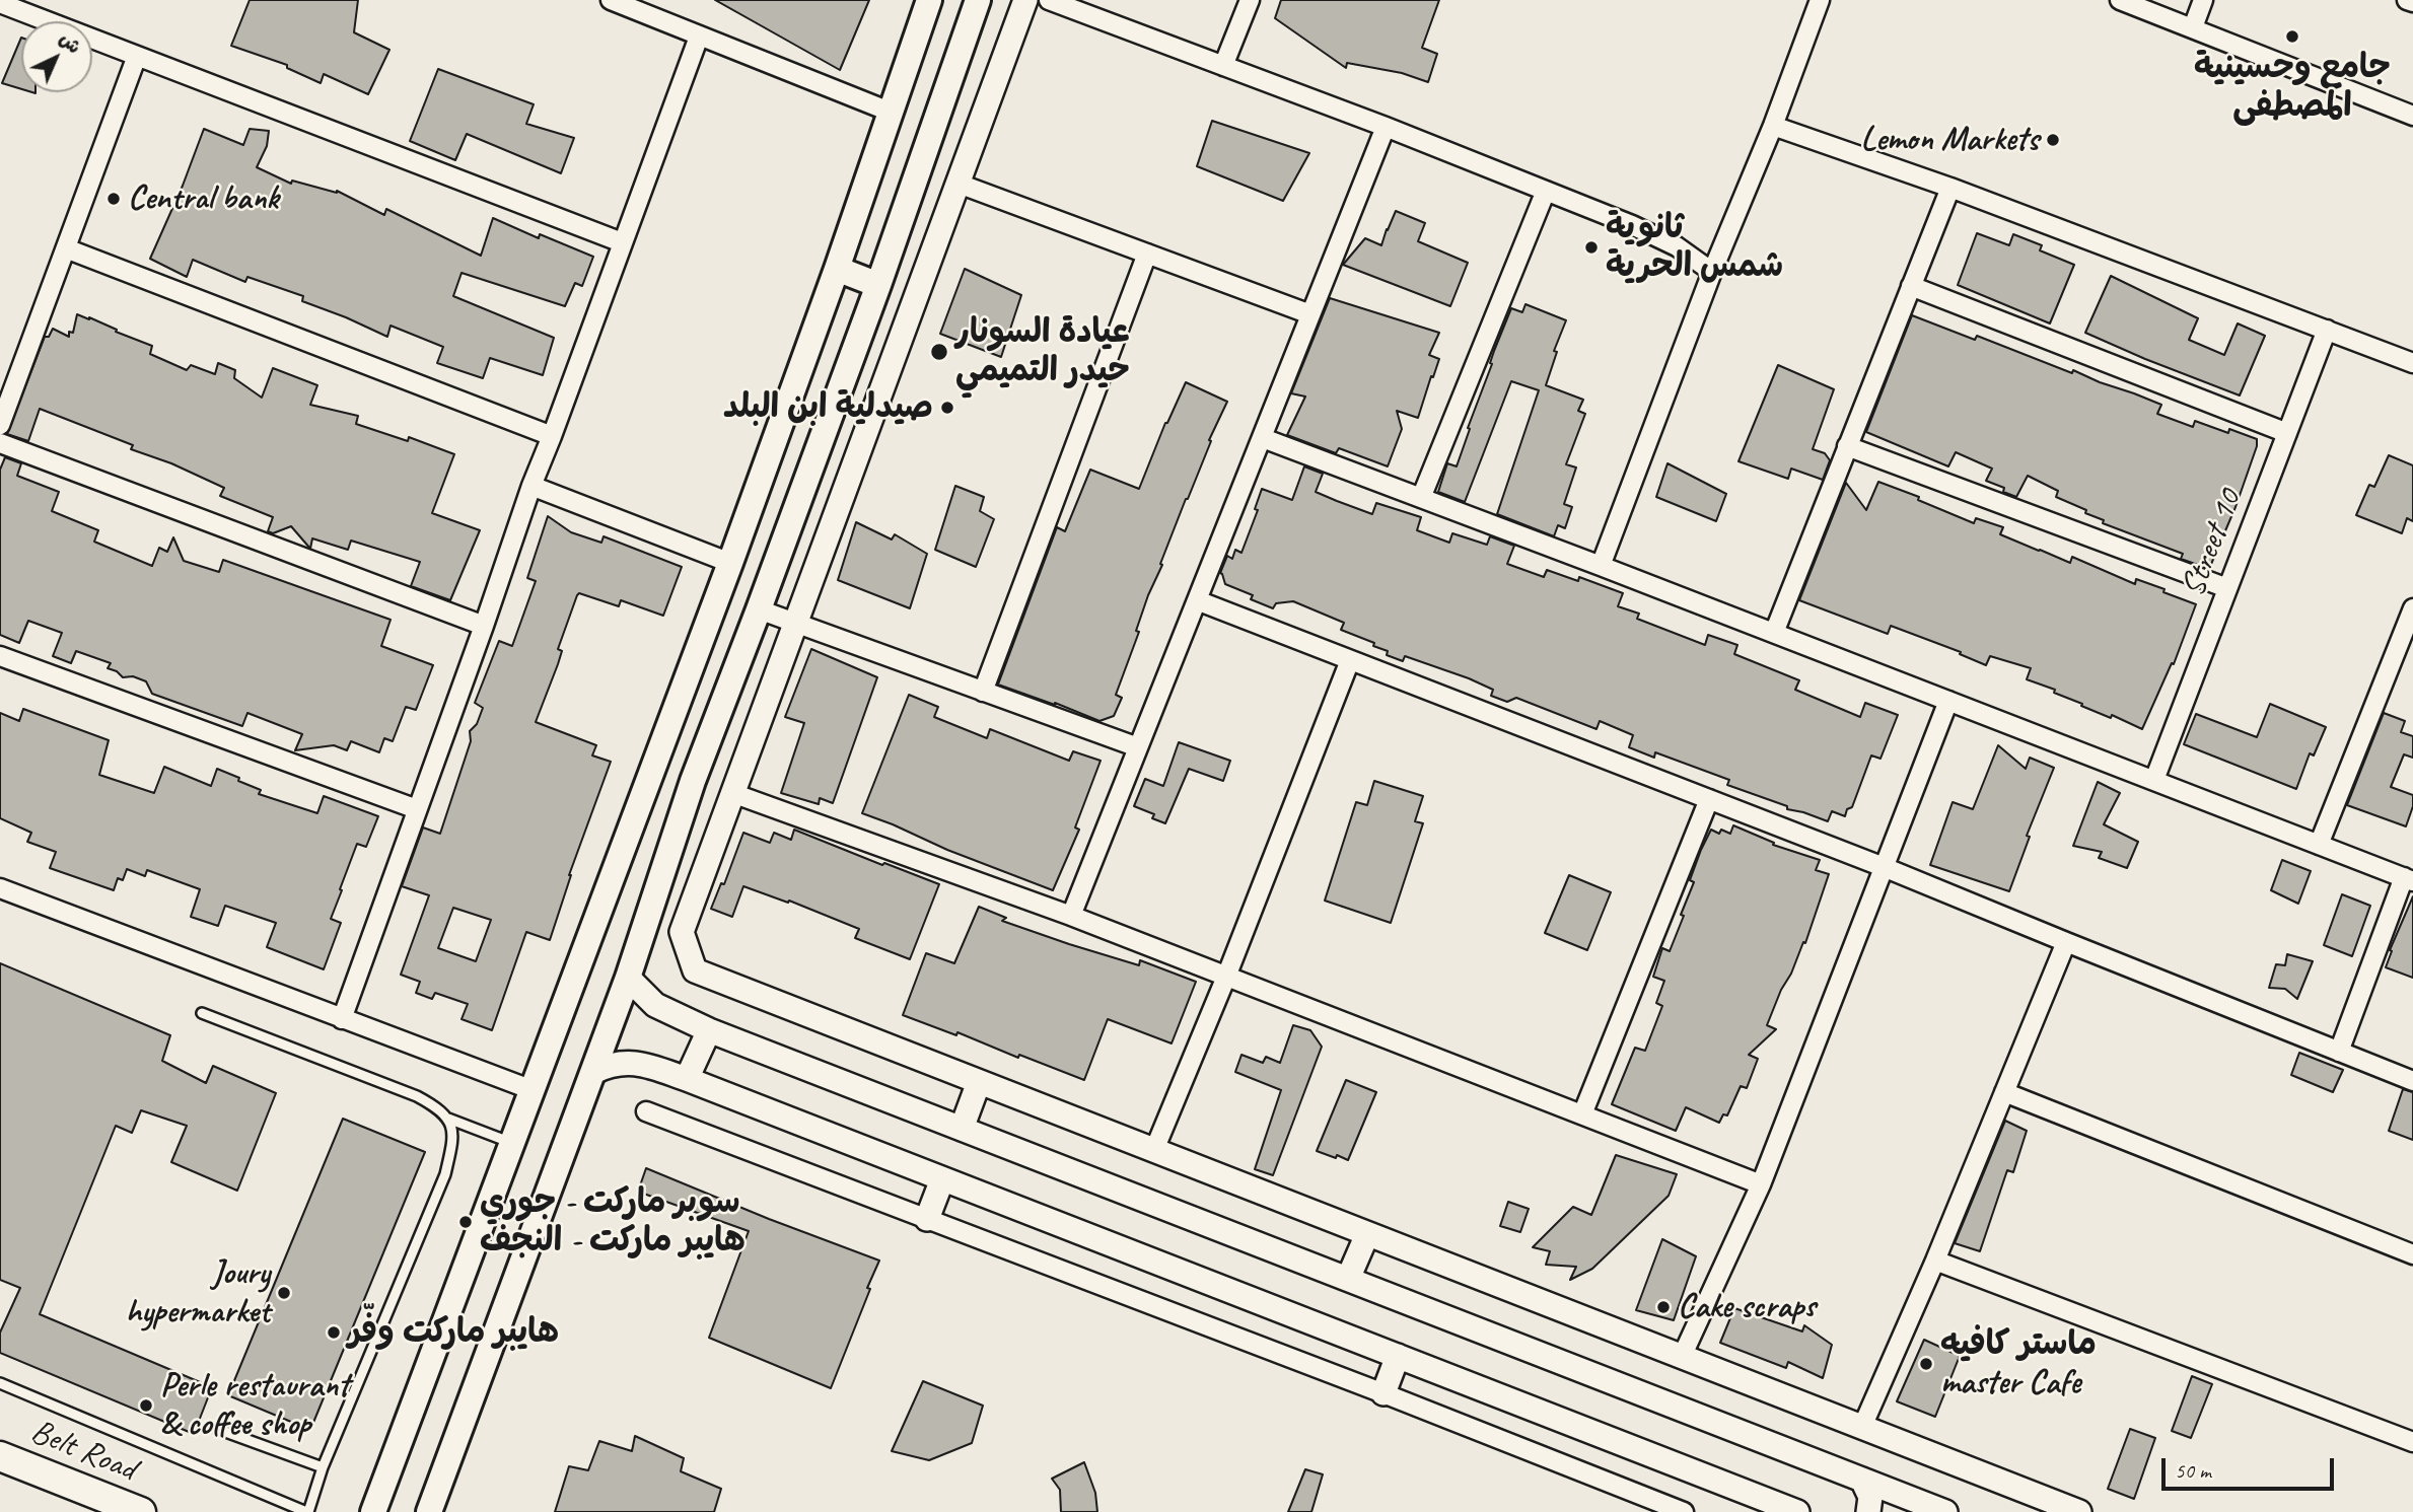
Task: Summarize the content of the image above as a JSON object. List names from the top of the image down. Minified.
{"streets":{"main road":["Belt Road"],"street":["Street 10"]},"places":["جامع وحسينية المصطفى","Lemon Markets","Central bank","ثانوية شمس الحرية","عيادة السونار حيدر التميمي","صيدلية ابن البلد","سوبر ماركت - جوري هايبر ماركت - النجف","Joury hypermarket","Cake scraps","هايبر ماركت وفّر","ماستر كافيه master Cafe","Perle restaurant & coffee shop"],"scale_bar":"50 m","north":"top right"}
